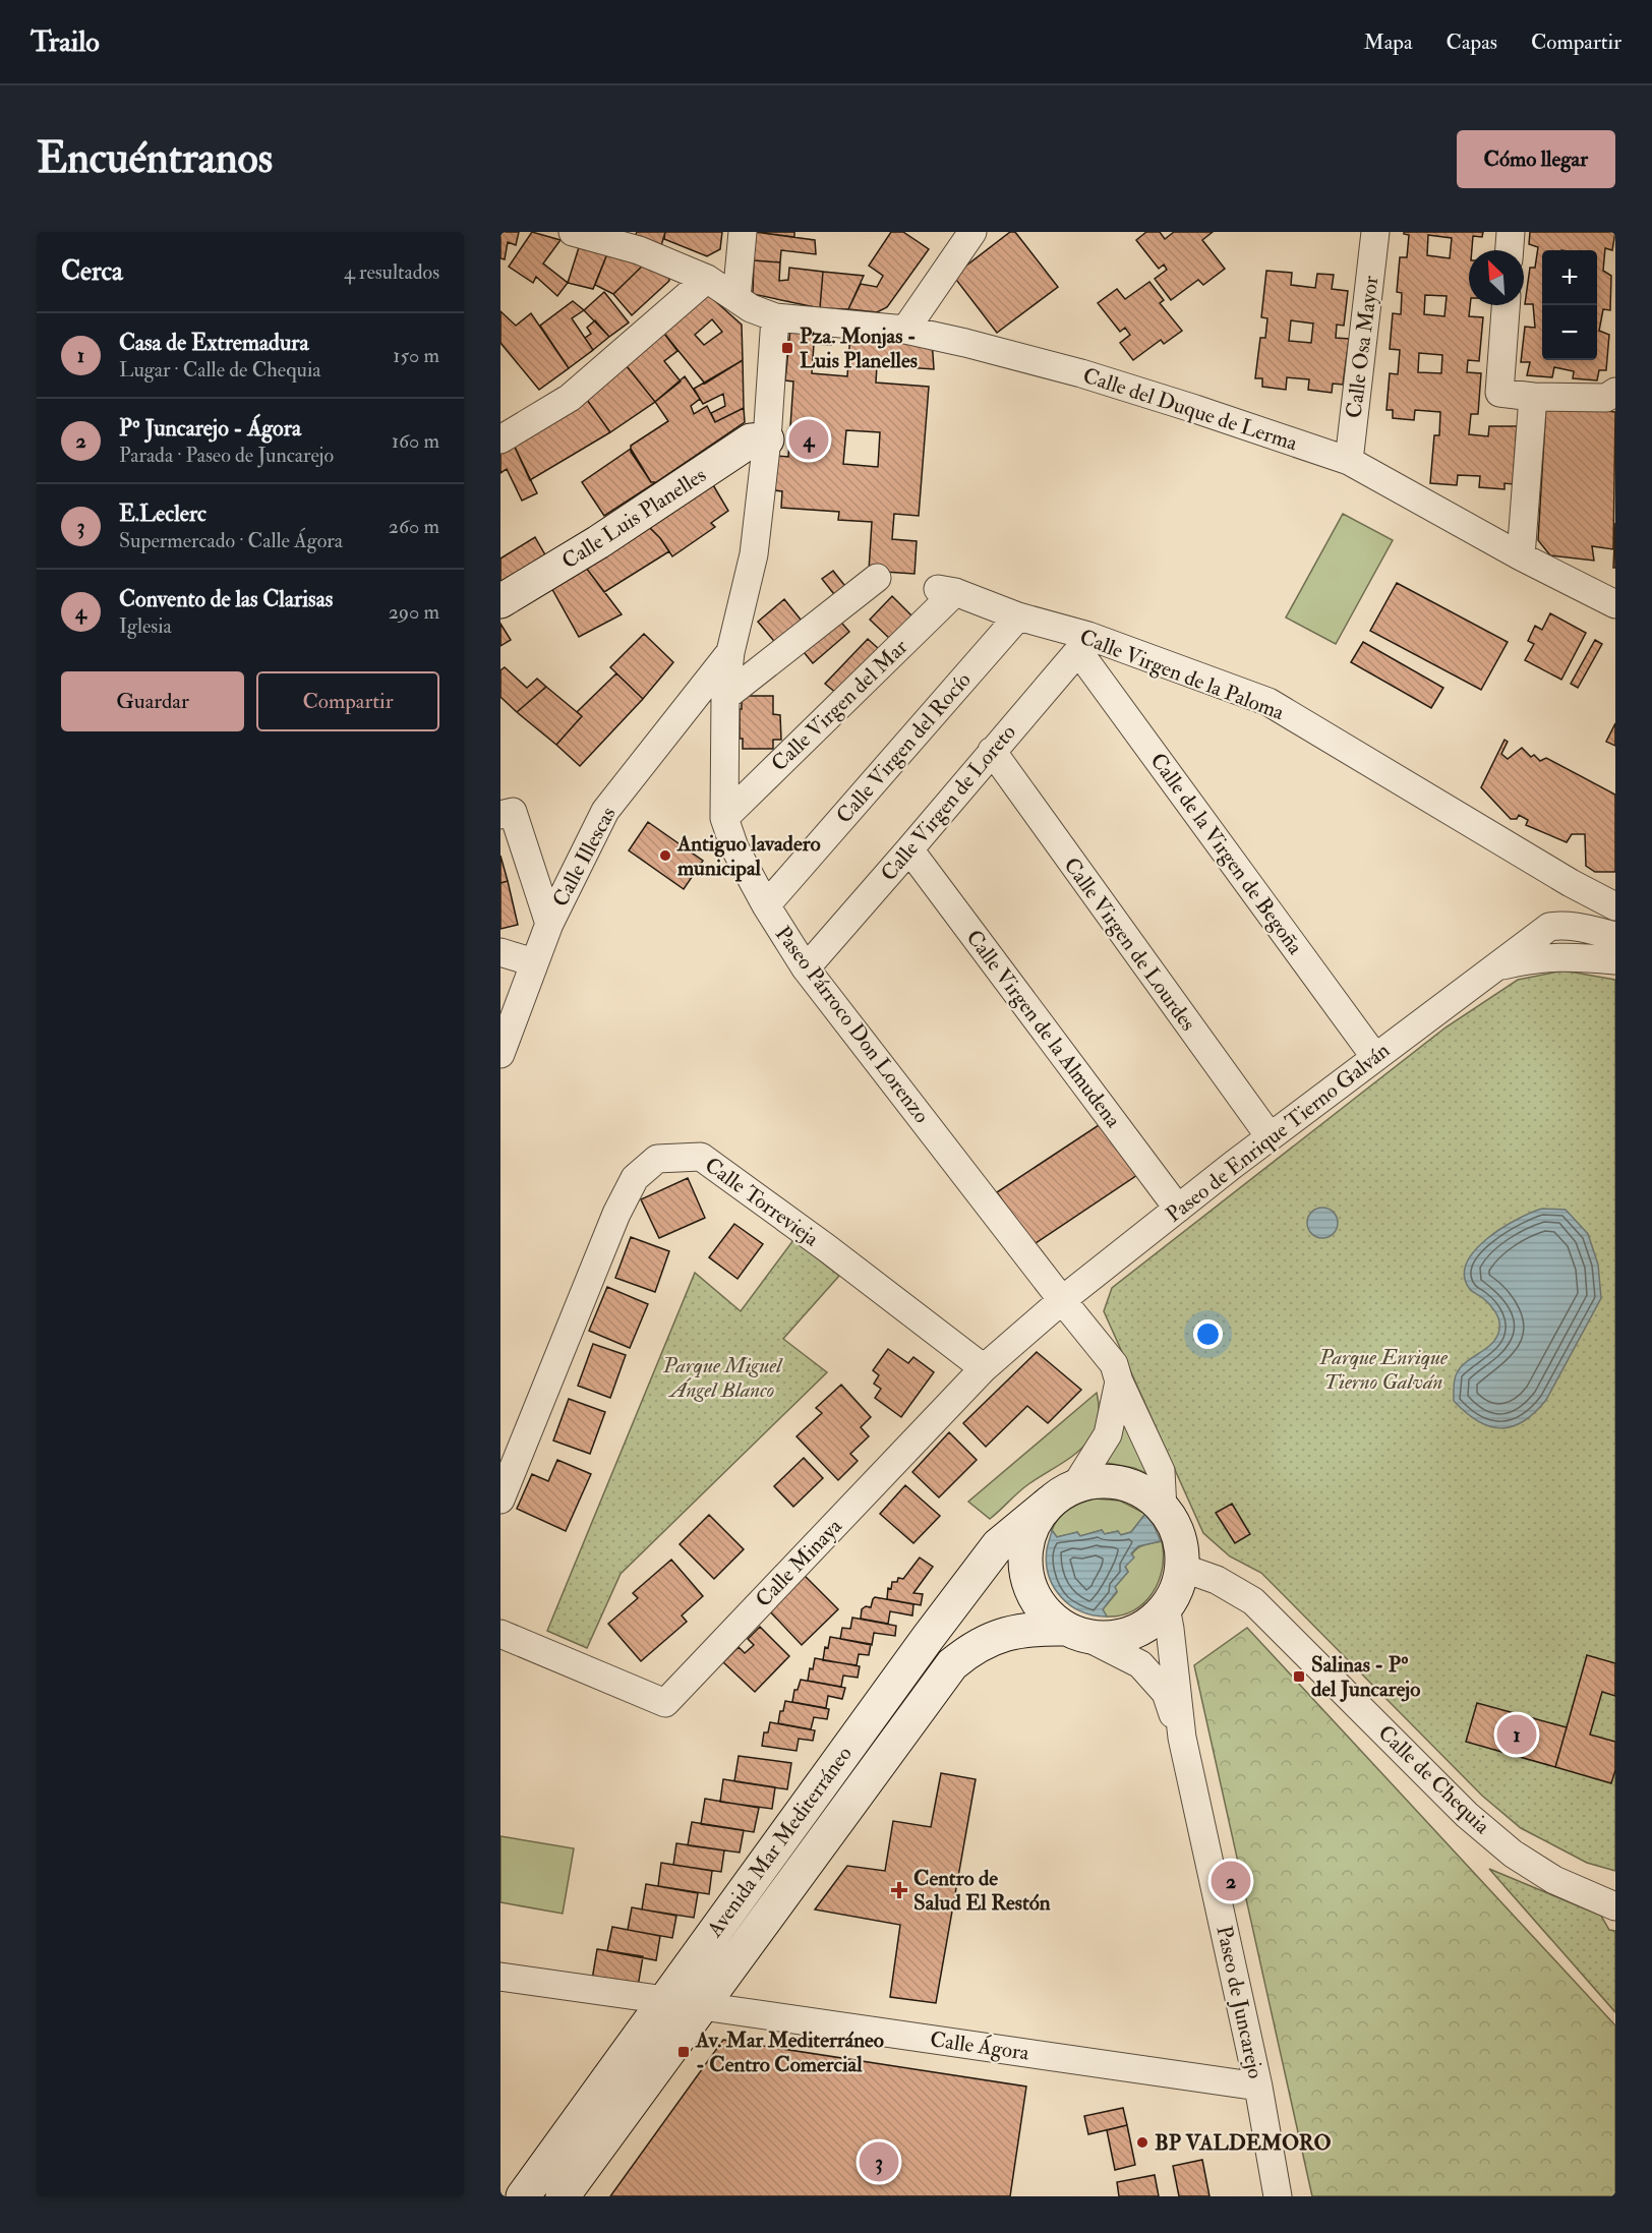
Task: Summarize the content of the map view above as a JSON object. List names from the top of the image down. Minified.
{"streets":{"street":["Calle Osa Mayor","Calle del Duque de Lerma","Calle Luis Planelles","Calle Virgen de la Paloma","Calle Virgen del Mar","Calle Virgen del Rocío","Calle Virgen de Loreto","Calle de la Virgen de Begoña","Calle Illescas","Calle Virgen de Lourdes","Paseo Párroco Don Lorenzo","Calle Virgen de la Almudena","Paseo de Enrique Tierno Galván","Calle Torrevieja","Calle Minaya","Calle de Chequia","Avenida Mar Mediterráneo","Paseo de Juncarejo","Calle Ágora"]},"crossings":[["Calle Osa Mayor","Calle del Duque de Lerma"],["Calle del Duque de Lerma","Paseo Párroco Don Lorenzo"],["Calle Luis Planelles","Paseo Párroco Don Lorenzo"],["Calle Virgen de la Paloma","Calle Virgen del Mar"],["Calle Virgen de la Paloma","Calle Virgen del Rocío"],["Calle Virgen de la Paloma","Calle Virgen de Loreto"],["Calle Virgen de la Paloma","Calle de la Virgen de Begoña"],["Calle Virgen del Mar","Paseo Párroco Don Lorenzo"],["Calle Virgen del Rocío","Paseo Párroco Don Lorenzo"],["Calle Virgen de Loreto","Calle de la Virgen de Begoña"],["Calle Virgen de Loreto","Calle Virgen de Lourdes"],["Calle Virgen de Loreto","Paseo Párroco Don Lorenzo"],["Calle Virgen de Loreto","Calle Virgen de la Almudena"],["Calle de la Virgen de Begoña","Paseo de Enrique Tierno Galván"],["Calle Illescas","Paseo Párroco Don Lorenzo"],["Calle Virgen de Lourdes","Paseo de Enrique Tierno Galván"],["Paseo Párroco Don Lorenzo","Paseo de Enrique Tierno Galván"],["Paseo Párroco Don Lorenzo","Calle Minaya"],["Paseo Párroco Don Lorenzo","Calle de Chequia"],["Paseo Párroco Don Lorenzo","Avenida Mar Mediterráneo"],["Paseo Párroco Don Lorenzo","Paseo de Juncarejo"],["Calle Virgen de la Almudena","Paseo de Enrique Tierno Galván"],["Paseo de Enrique Tierno Galván","Calle Minaya"],["Calle Torrevieja","Calle Minaya"],["Calle de Chequia","Avenida Mar Mediterráneo"],["Calle de Chequia","Paseo de Juncarejo"],["Avenida Mar Mediterráneo","Paseo de Juncarejo"],["Avenida Mar Mediterráneo","Calle Ágora"],["Paseo de Juncarejo","Calle Ágora"]],"parks":["Parque Enrique Tierno Galván","Parque Miguel Ángel Blanco"],"places":{"transit":["Pza. Monjas - Luis Planelles","Salinas - Pº del Juncarejo","Av. Mar Mediterráneo - Centro Comercial"],"other":["Antiguo lavadero municipal","BP VALDEMORO"],"health":["Centro de Salud El Restón"]},"north":"top left","page":{"header":"Trailo","nav":["Mapa","Capas","Compartir"],"buttons":["Cómo llegar",["Guardar","Compartir"]],"title":"Encuéntranos","heading":["Cerca","4 resultados"],"map_buttons":["+","−"],"list":[{"mark":"1","name":"Casa de Extremadura","note":"Lugar · Calle de Chequia","value":"150 m"},{"mark":"2","name":"Pº Juncarejo - Ágora","note":"Parada · Paseo de Juncarejo","value":"160 m"},{"mark":"3","name":"E.Leclerc","note":"Supermercado · Calle Ágora","value":"260 m"},{"mark":"4","name":"Convento de las Clarisas","note":"Iglesia","value":"290 m"}],"pins":["4","1","2","3"]}}
